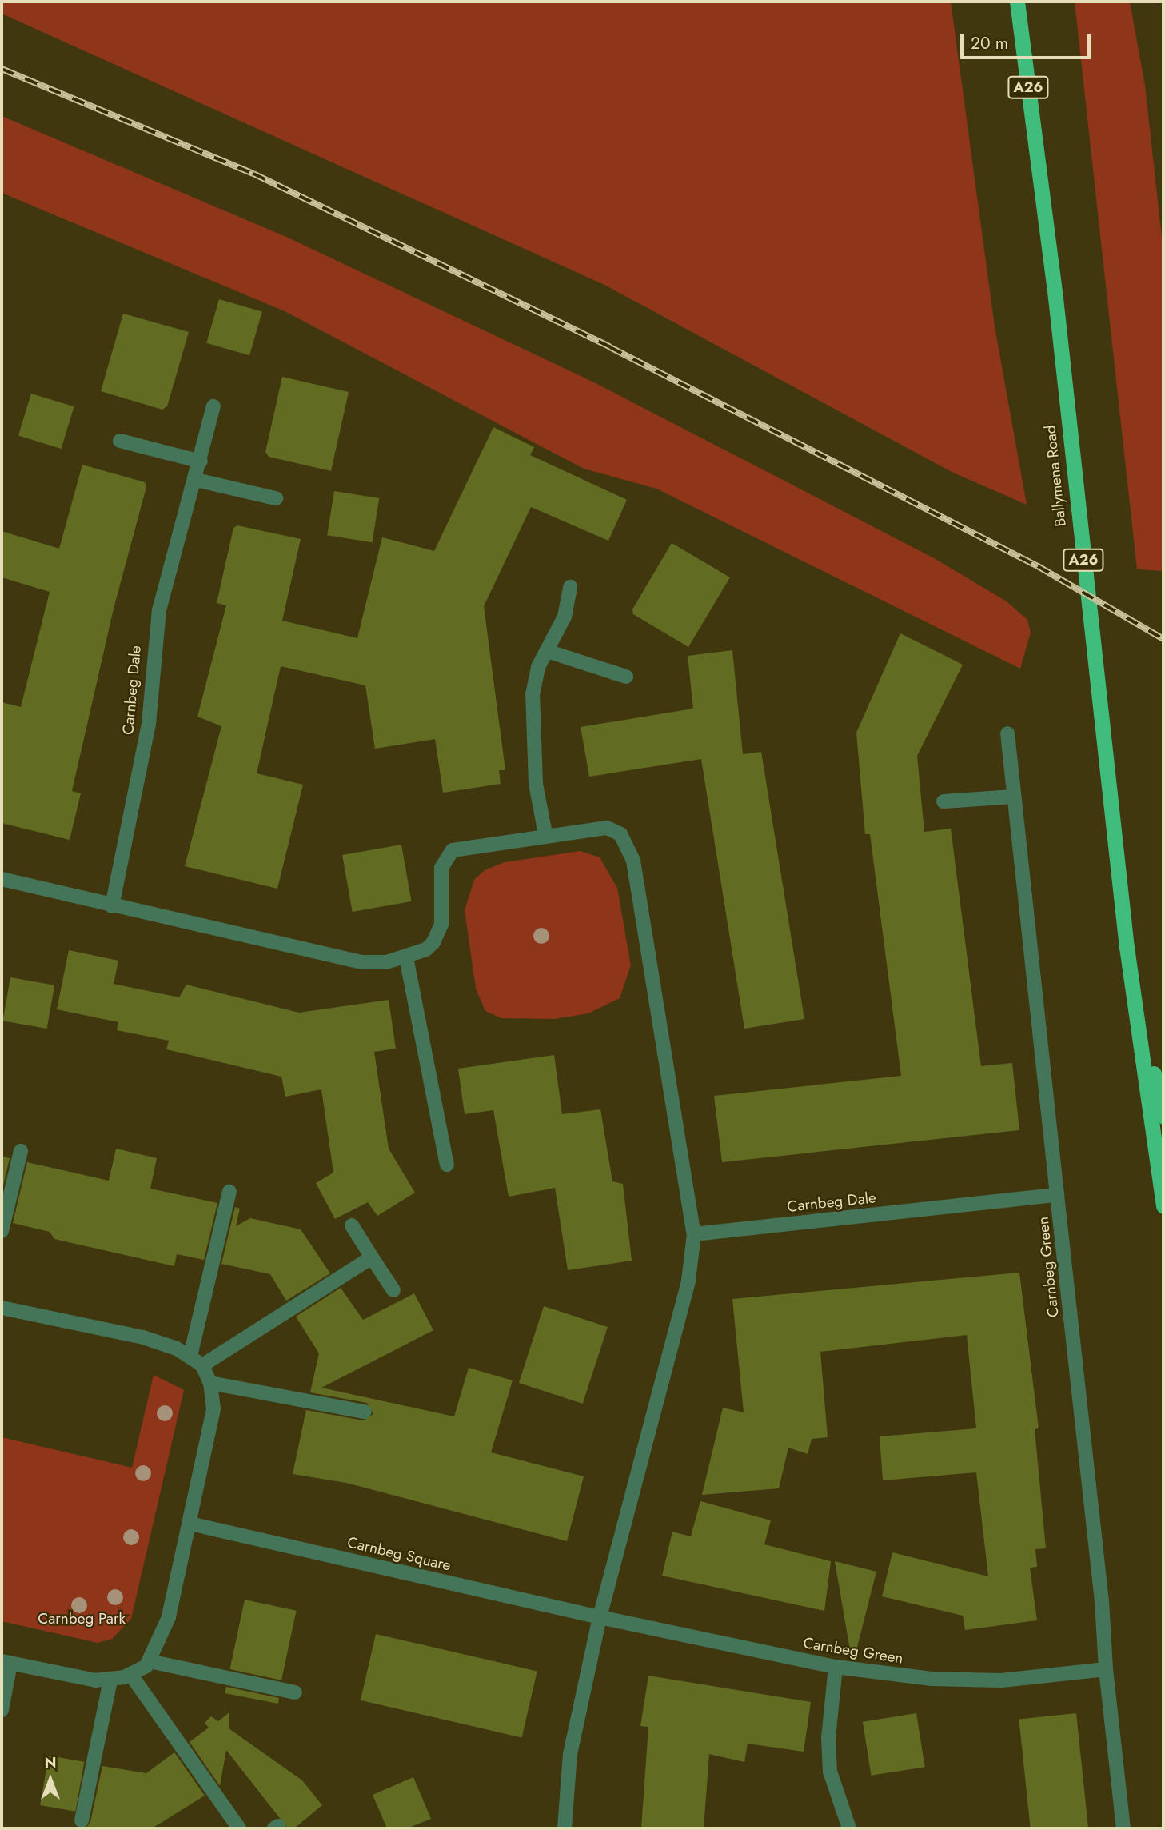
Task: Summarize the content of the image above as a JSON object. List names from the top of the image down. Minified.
{"streets":{"highway":["A26","Ballymena Road"],"street":["Carnbeg Dale","Carnbeg Green","Carnbeg Square"]},"crossings":[["Carnbeg Dale","Carnbeg Green"],["Carnbeg Green","Carnbeg Square"]],"parks":["Carnbeg Park"],"scale_bar":"20 m","north":"top"}
